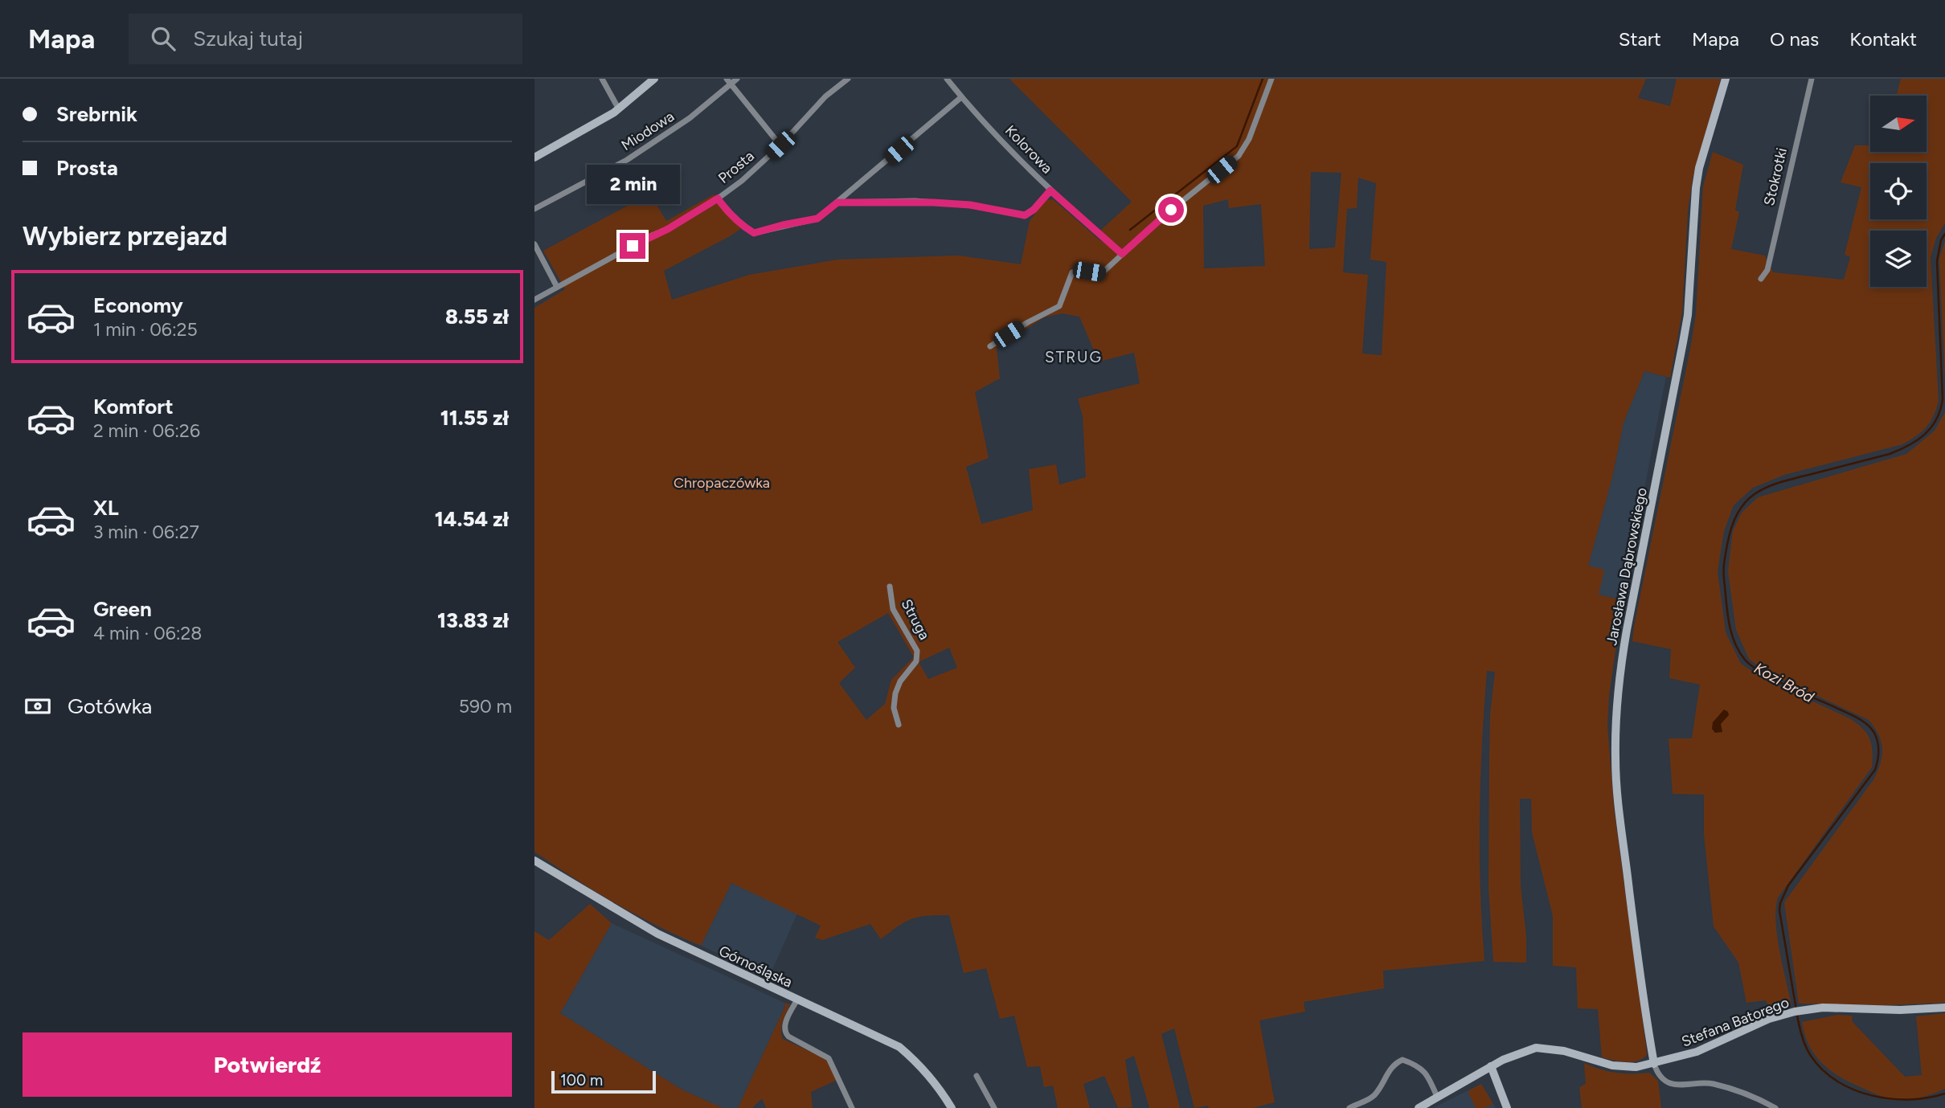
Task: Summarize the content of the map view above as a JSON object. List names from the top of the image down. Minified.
{"streets":{"street":["Miodowa","Kolorowa","Prosta","Stokrotki","Jarosława Dąbrowskiego","Struga","Górnośląska","Stefana Batorego"]},"crossings":[["Jarosława Dąbrowskiego","Stefana Batorego"]],"districts":["STRUG"],"water":["Kozi Bród"],"parks":["Chropaczówka"],"scale_bar":"100 m","north":"right","page":{"header":"Mapa","search":"Szukaj tutaj","nav":["Start","Mapa","O nas","Kontakt"],"banner":["Srebrnik","Prosta"],"bubble":"2 min","heading":"Wybierz przejazd","list":[{"name":"Economy","note":"1 min · 06:25","value":"8.55 zł"},{"name":"Komfort","note":"2 min · 06:26","value":"11.55 zł"},{"name":"XL","note":"3 min · 06:27","value":"14.54 zł"},{"name":"Green","note":"4 min · 06:28","value":"13.83 zł"}],"pay":["Gotówka","590 m"],"buttons":"Potwierdź","scale":"100 m"}}
